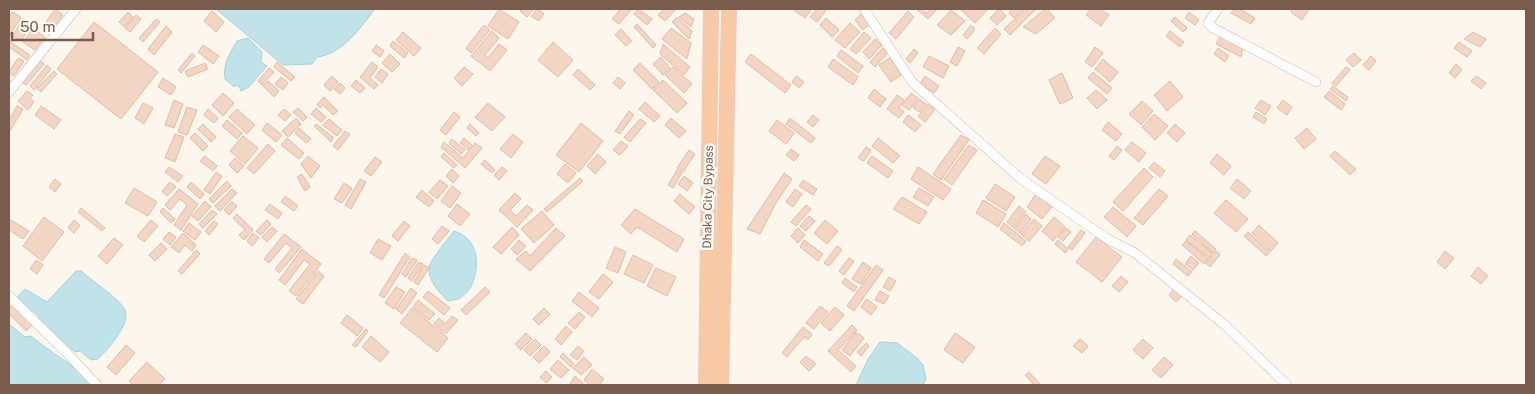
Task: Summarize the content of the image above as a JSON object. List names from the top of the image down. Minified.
{"streets":{"highway":["Dhaka City Bypass"]},"scale_bar":"50 m"}
